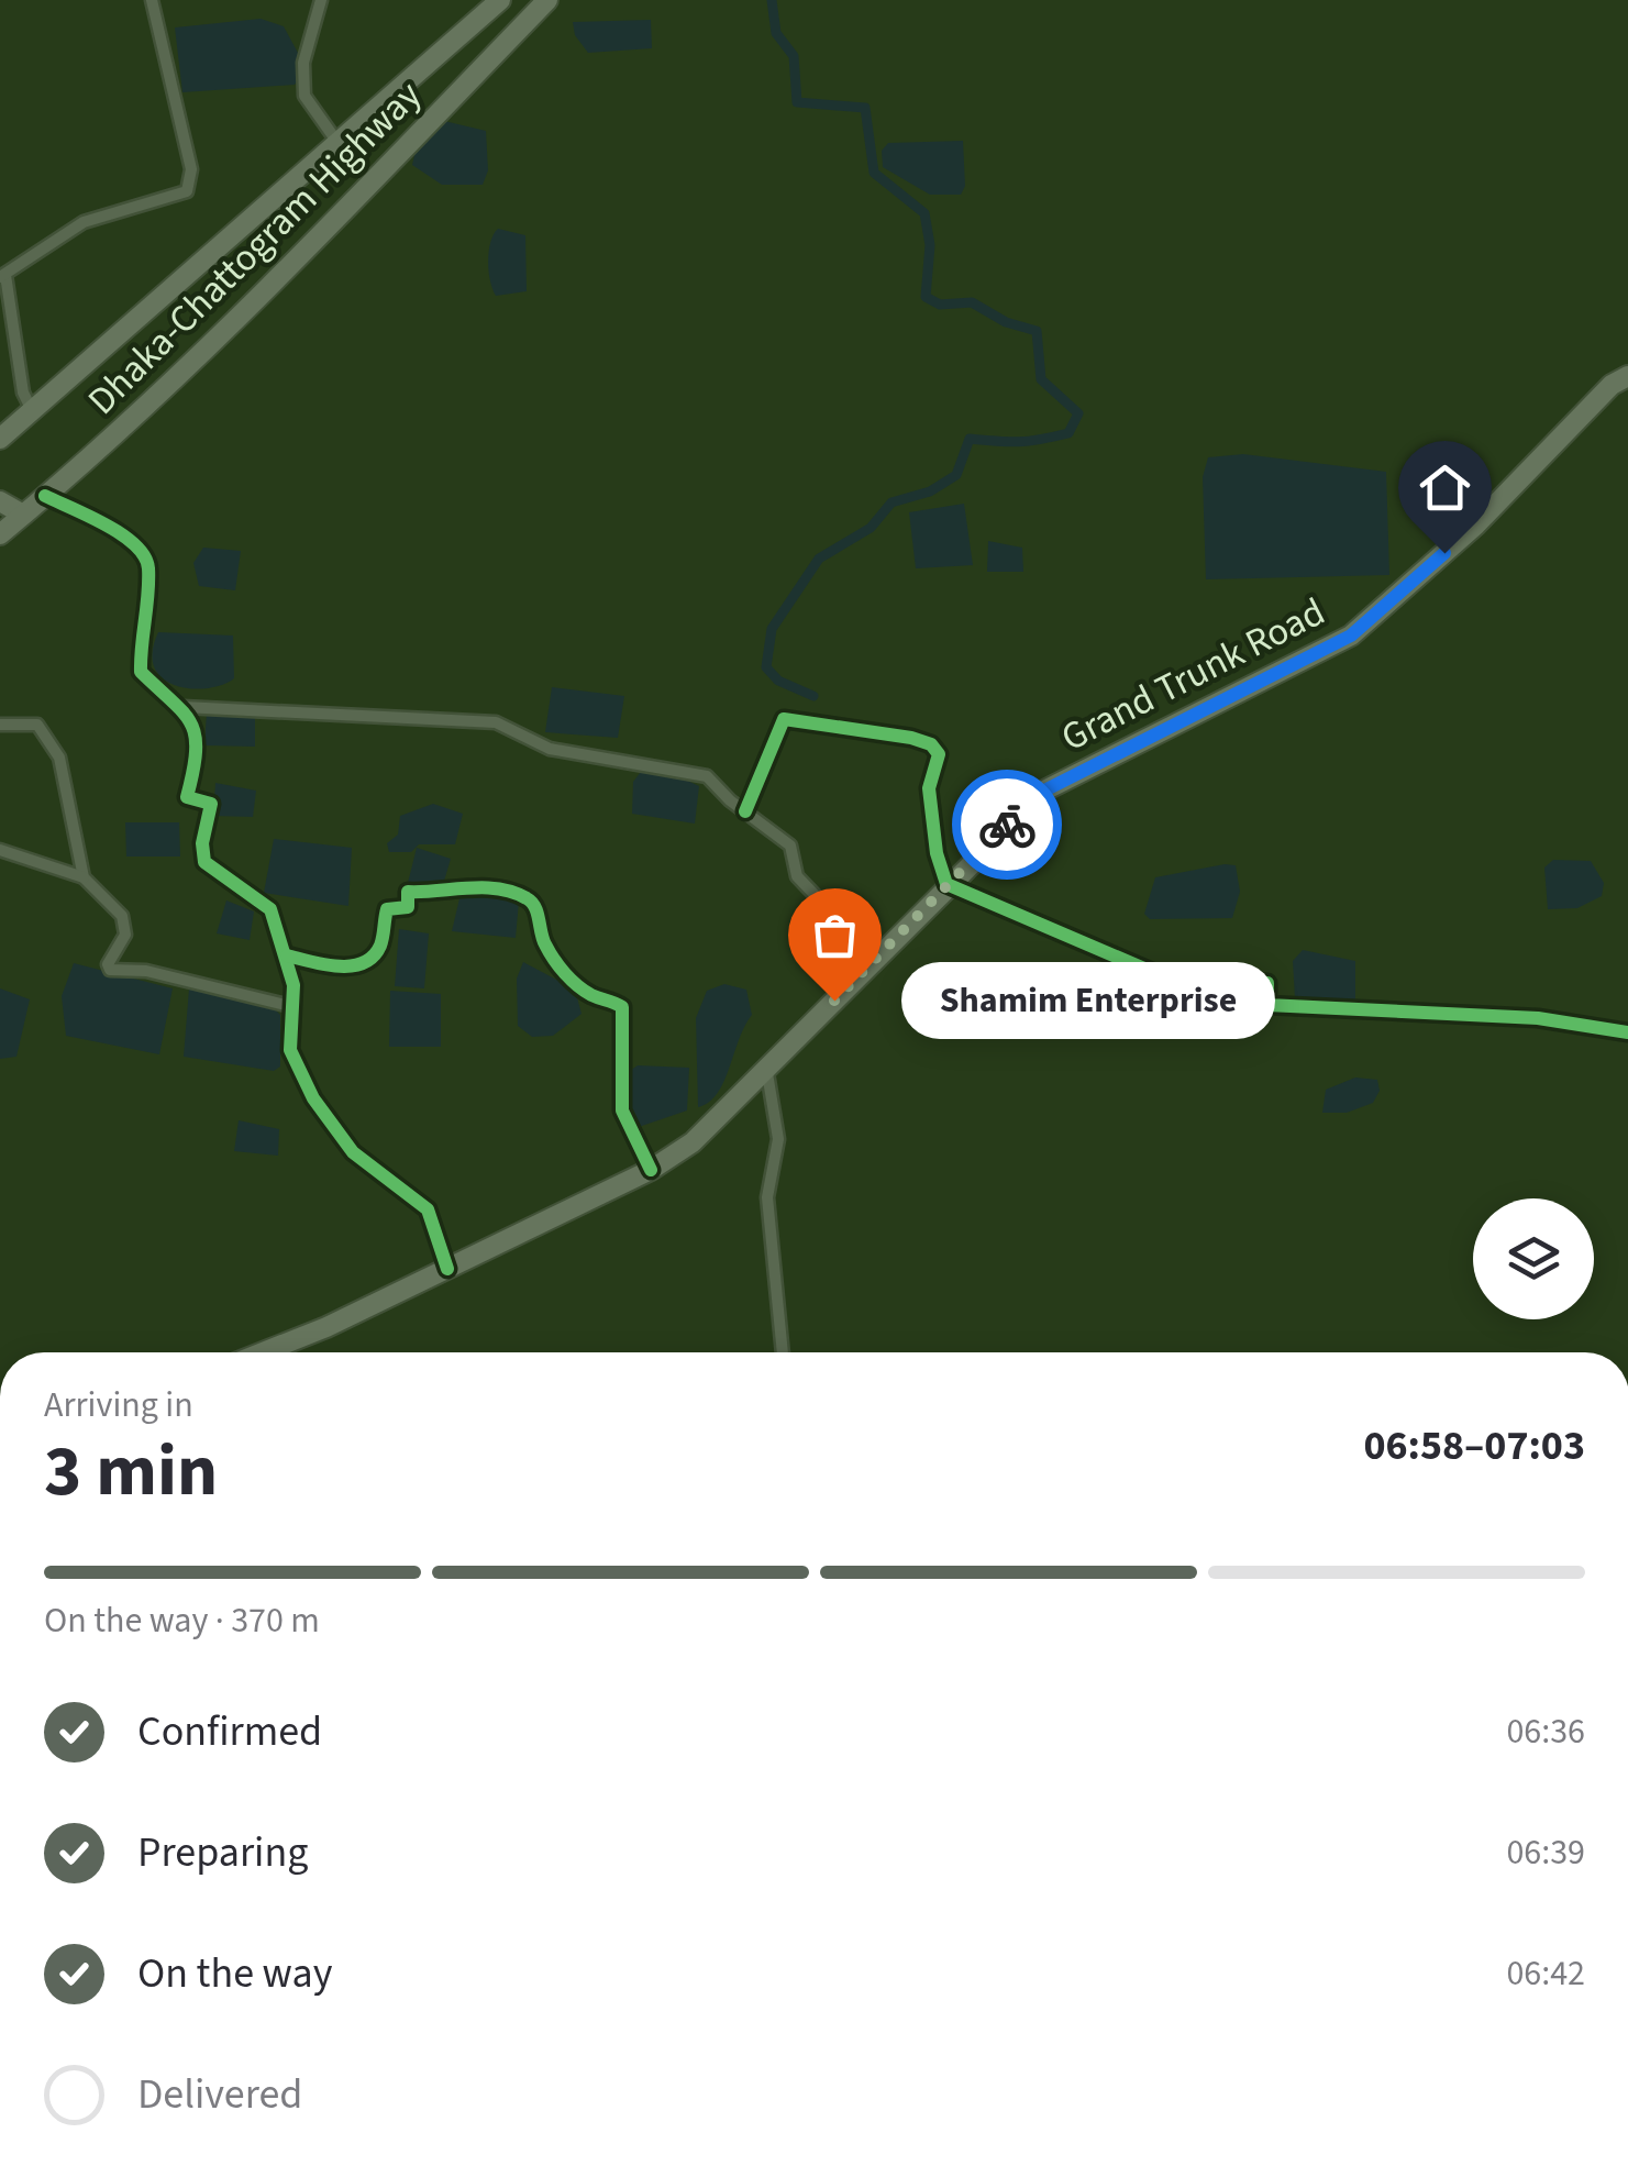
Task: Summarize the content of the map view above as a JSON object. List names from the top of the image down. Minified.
{"streets":{"highway":["Dhaka-Chattogram Highway","Grand Trunk Road"]},"places":["Shamim Enterprise"],"page":{"bubble":"Shamim Enterprise","heading":["3 min","Arriving in","06:58–07:03"],"bar":"On the way · 370 m","list":[["Confirmed","06:36"],["Preparing","06:39"],["On the way","06:42"],"Delivered"]}}
